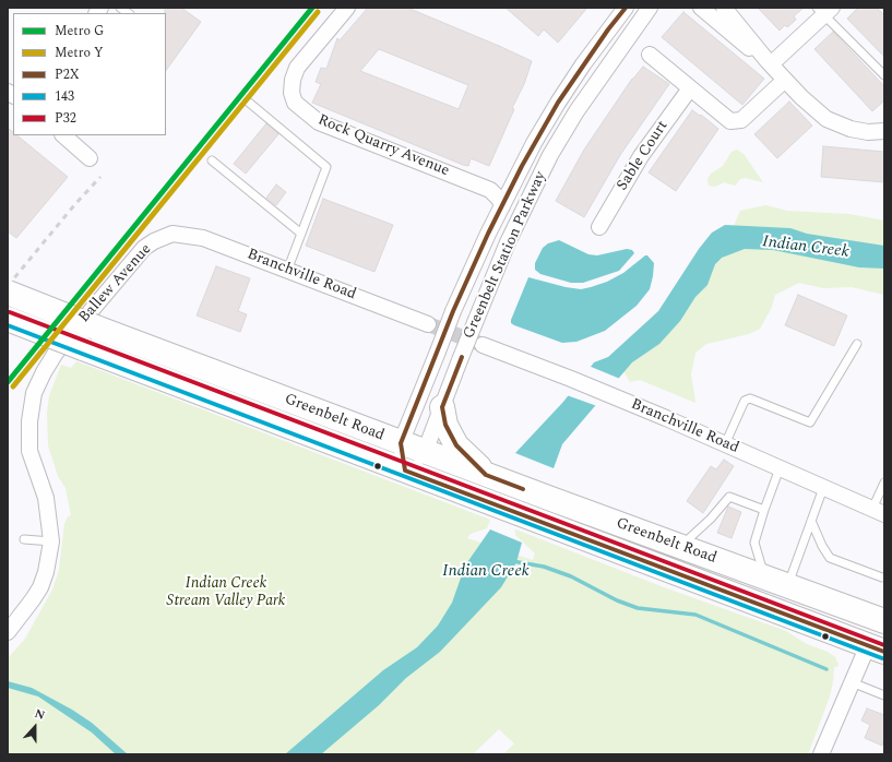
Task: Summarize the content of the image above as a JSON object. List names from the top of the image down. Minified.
{"streets":{"main road":["Greenbelt Road"],"street":["Rock Quarry Avenue","Sable Court","Greenbelt Station Parkway","Branchville Road","Ballew Avenue"]},"crossings":[["Rock Quarry Avenue","Greenbelt Station Parkway"],["Greenbelt Station Parkway","Greenbelt Road"],["Branchville Road","Ballew Avenue"]],"water":["Indian Creek"],"parks":["Indian Creek Stream Valley Park"],"lines":["metro line G","transit line P2X","metro line Y","transit line P32","transit line 143"],"legend":["Metro G","Metro Y","P2X","143","P32"],"north":"top"}
